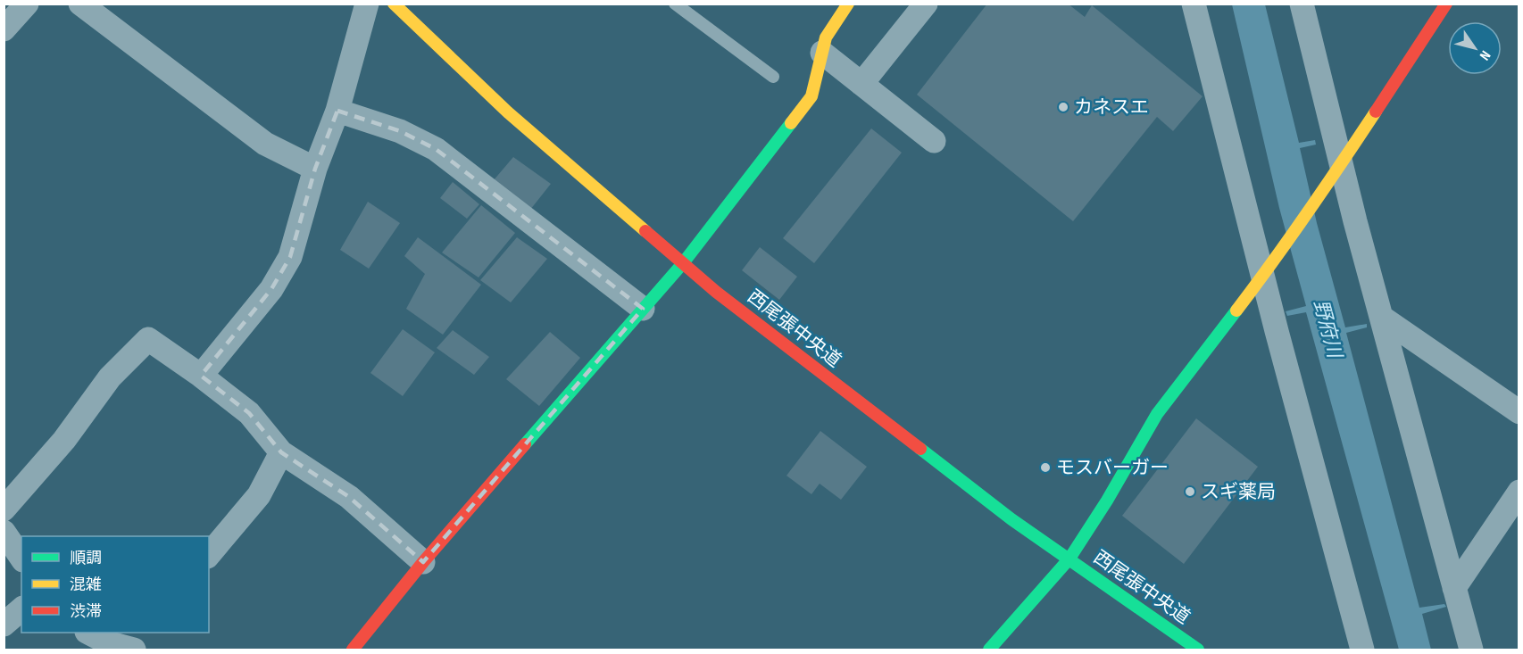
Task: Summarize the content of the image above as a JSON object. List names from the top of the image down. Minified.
{"streets":{"street":["西尾張中央道"]},"water":["野府川"],"places":["カネスエ","モスバーガー","スギ薬局"],"legend":["順調","混雑","渋滞"],"north":"bottom right"}
